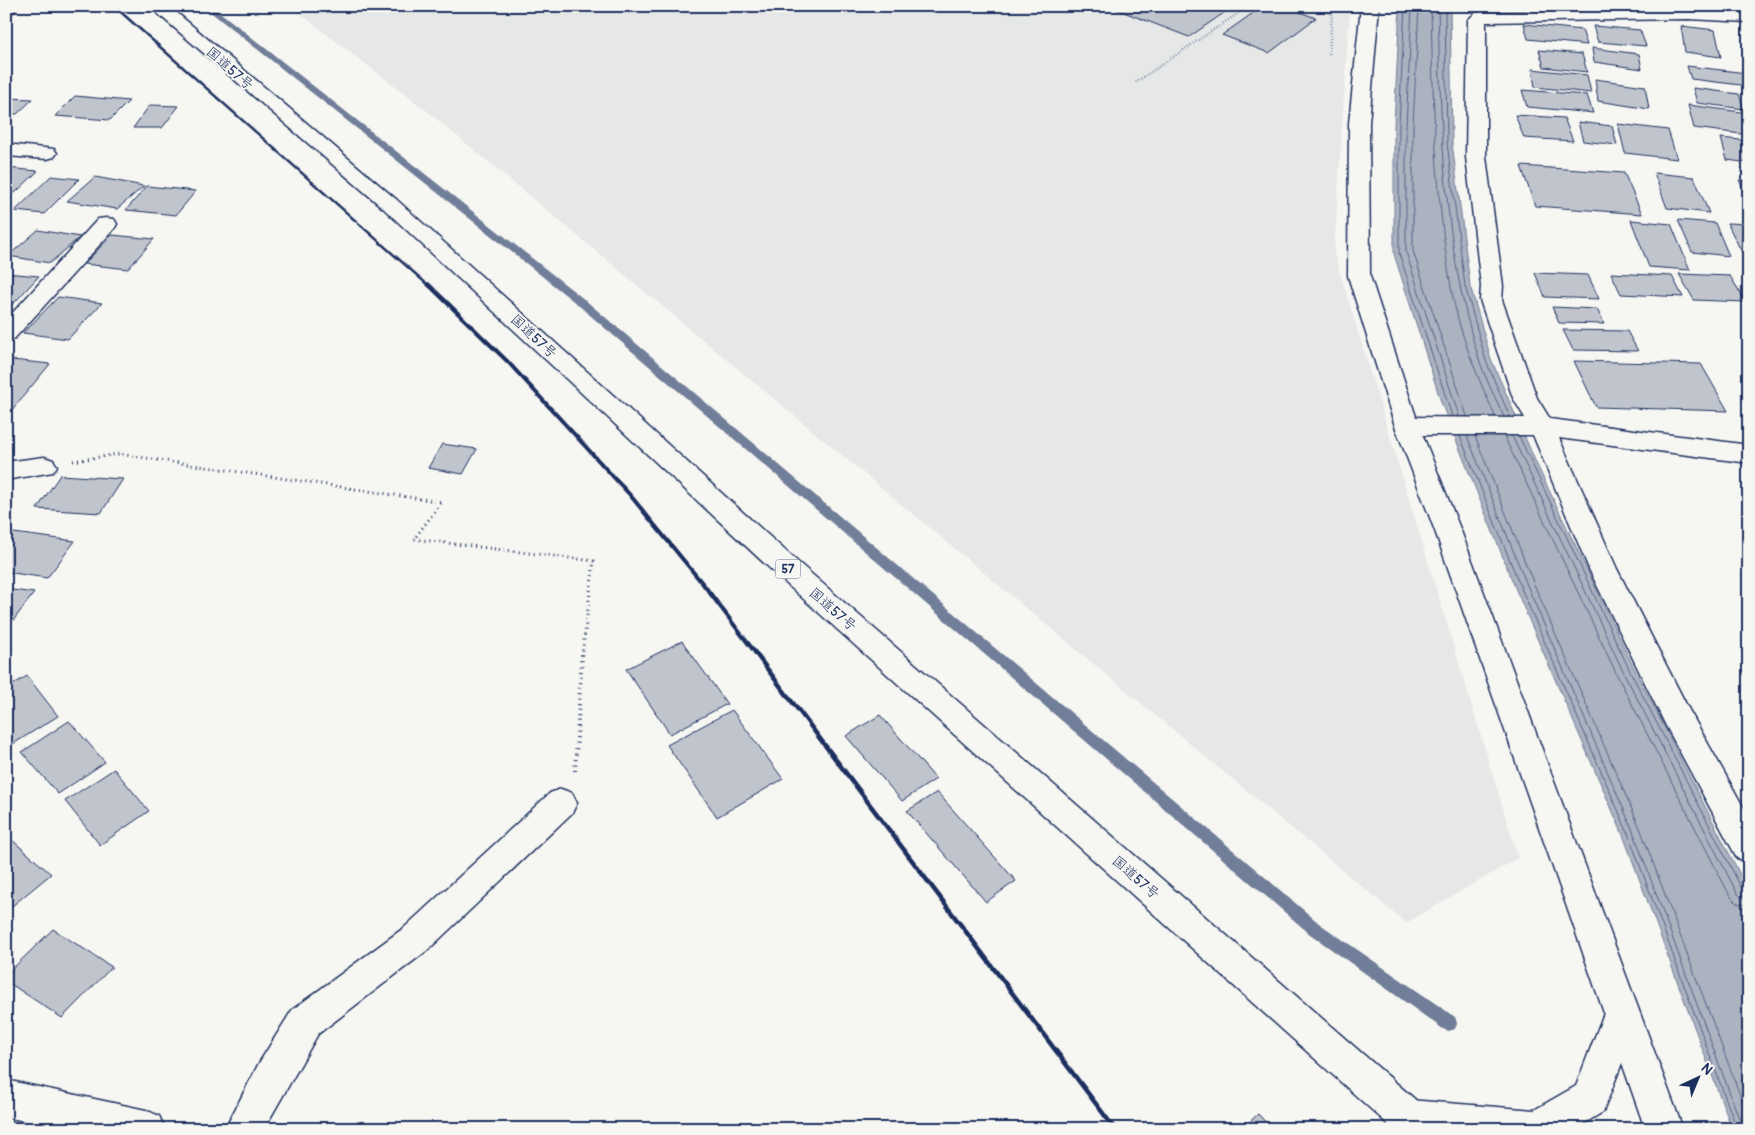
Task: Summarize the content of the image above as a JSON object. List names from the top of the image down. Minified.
{"streets":{"main road":["国道57号","57"]},"north":"top right"}
